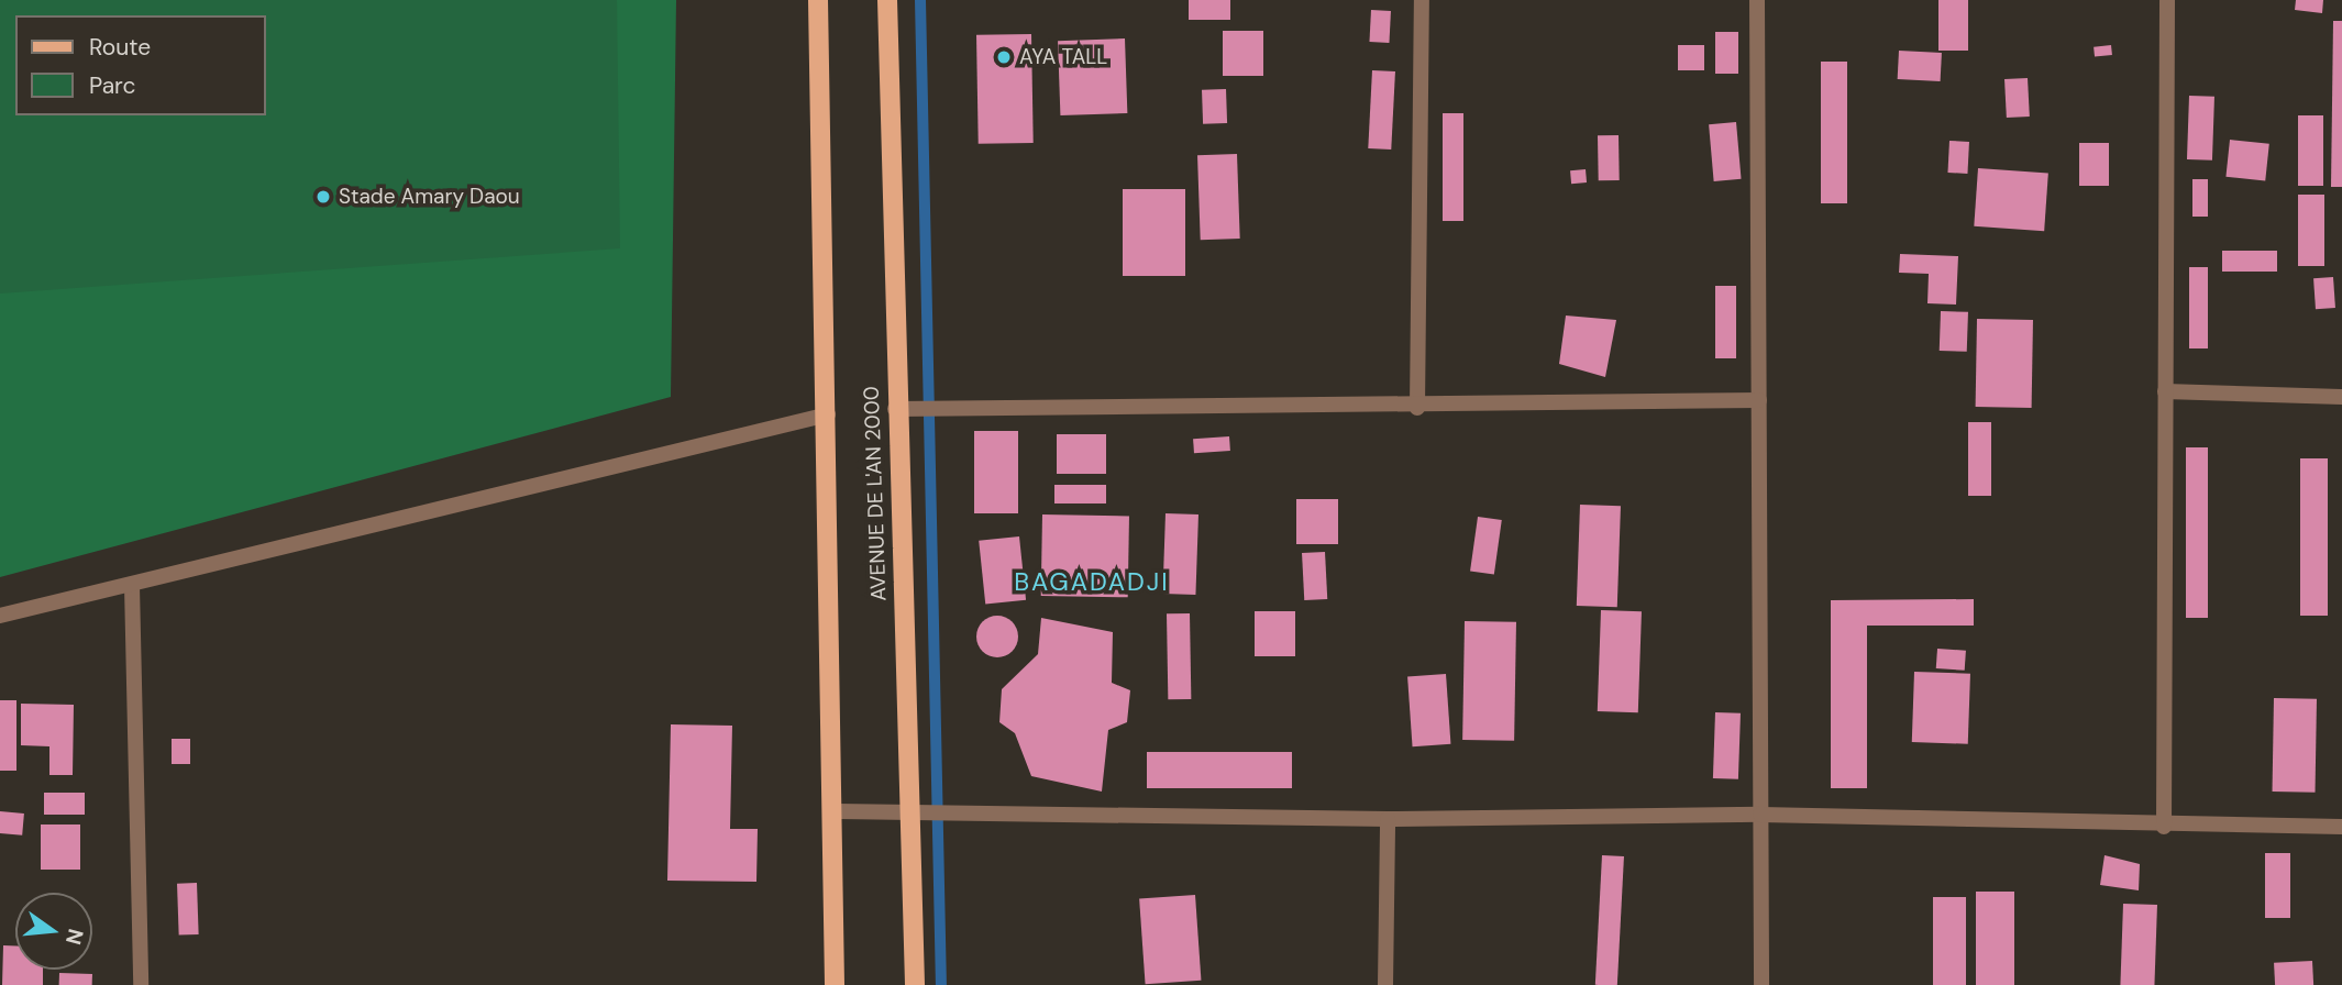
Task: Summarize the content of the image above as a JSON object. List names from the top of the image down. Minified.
{"streets":{"main road":["AVENUE DE L'AN 2000"]},"districts":["BAGADADJI"],"places":["AYA TALL","Stade Amary Daou"],"legend":["Route","Parc"],"north":"right"}
